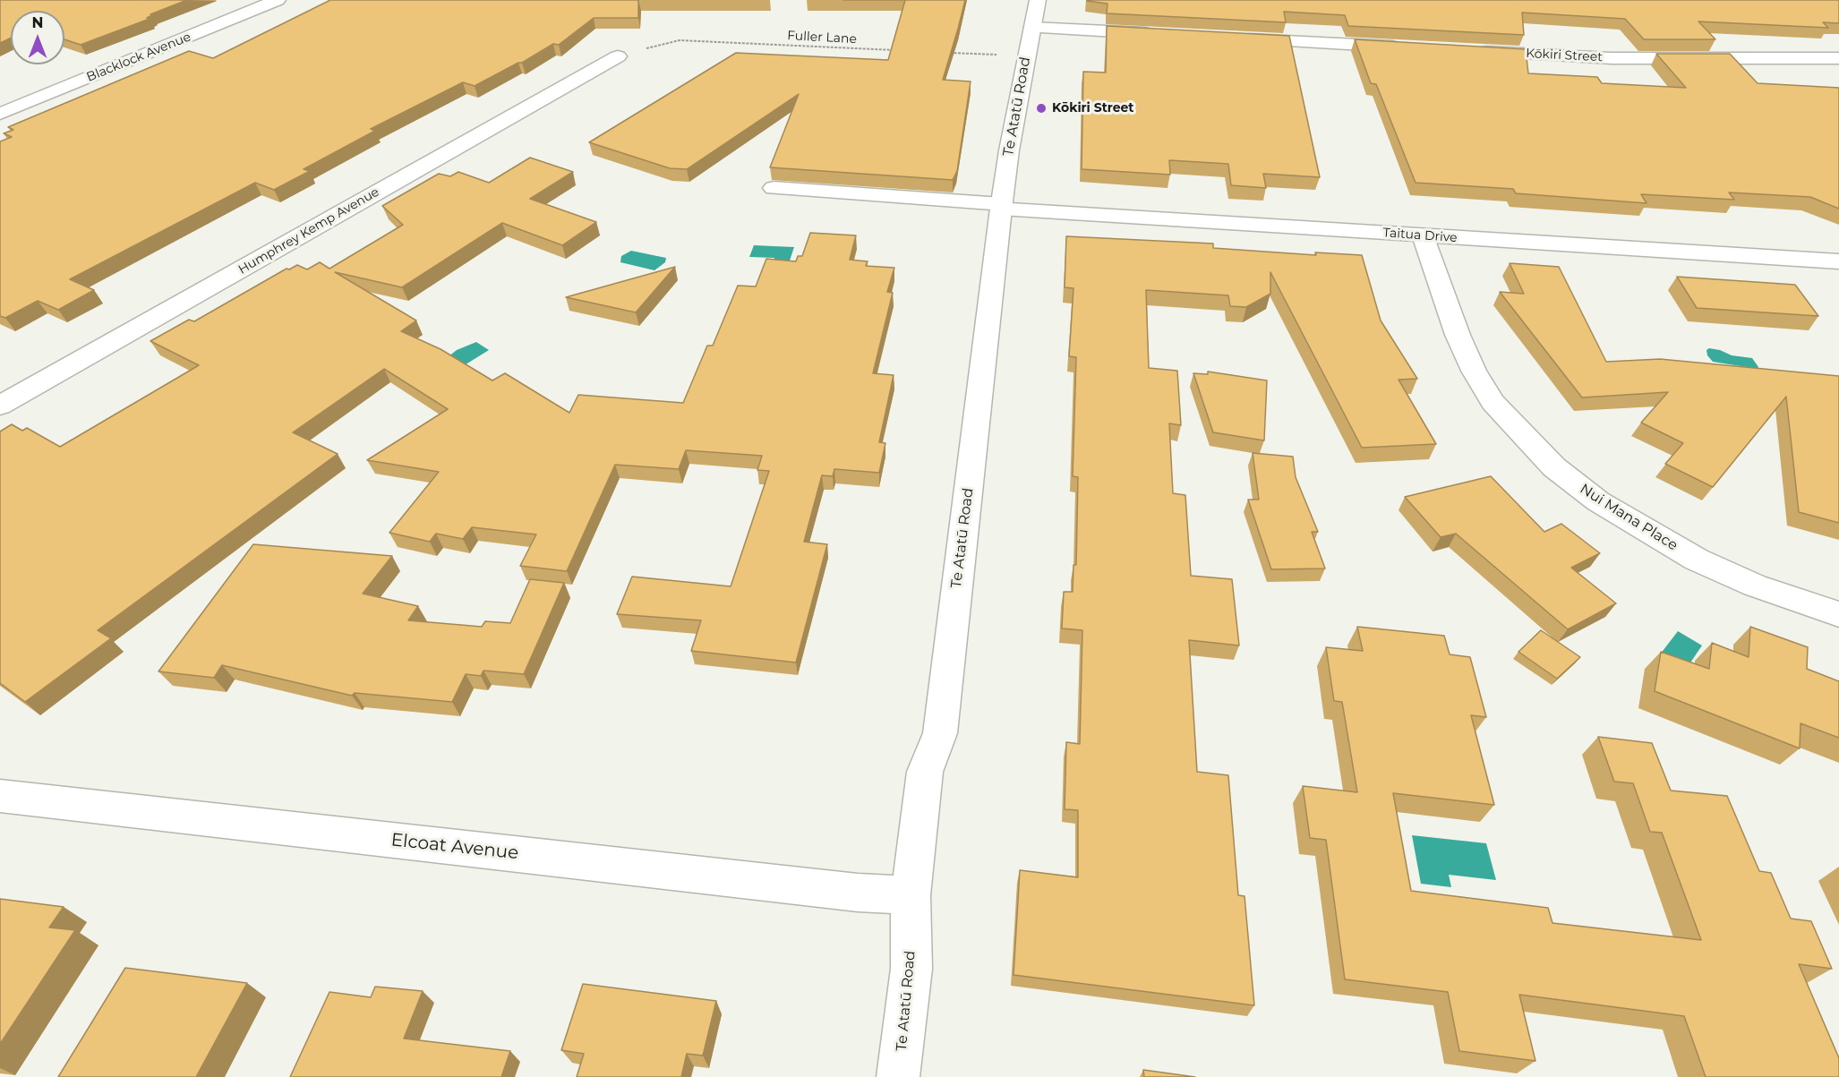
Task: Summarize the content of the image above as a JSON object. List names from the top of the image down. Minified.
{"streets":{"street":["Kōkiri Street","Blacklock Avenue","Te Atatū Road","Humphrey Kemp Avenue","Taitua Drive","Nui Mana Place","Elcoat Avenue"],"path":["Fuller Lane"]},"crossings":[["Te Atatū Road","Taitua Drive"],["Te Atatū Road","Elcoat Avenue"],["Taitua Drive","Nui Mana Place"]],"places":["Kōkiri Street"],"north":"top"}
